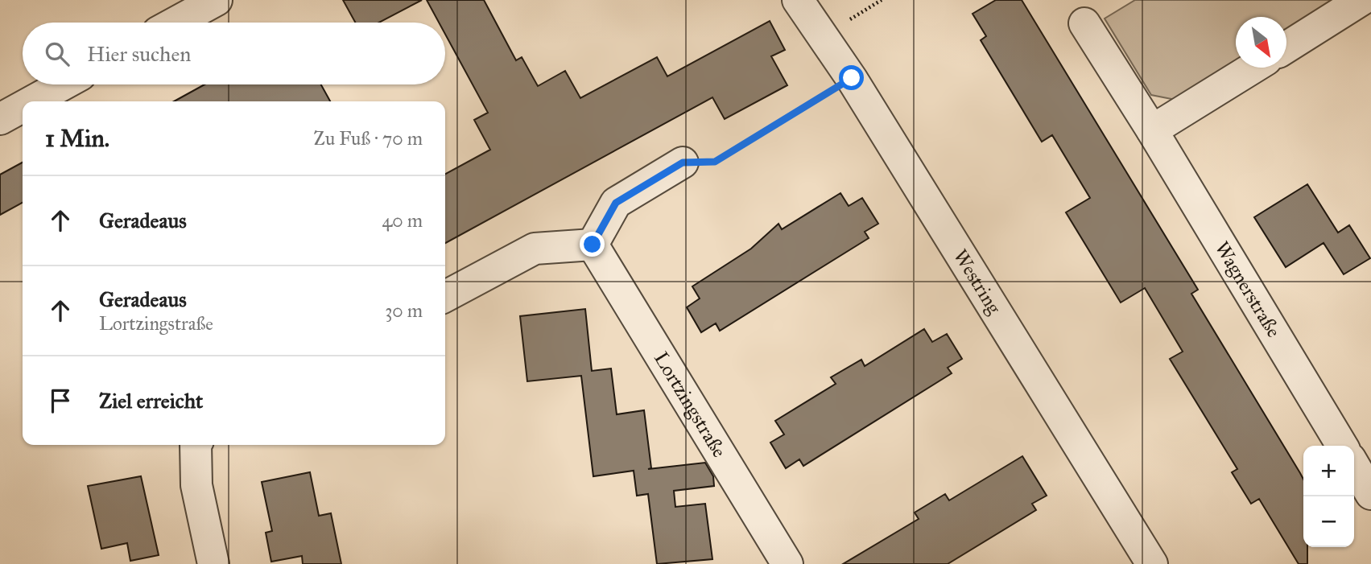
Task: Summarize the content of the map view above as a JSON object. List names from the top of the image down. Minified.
{"streets":{"street":["Westring","Wagnerstraße","Lortzingstraße"]},"north":"bottom right","page":{"search":"Hier suchen","heading":["1 Min.","Zu Fuß · 70 m"],"list":[["Geradeaus","40 m"],["Geradeaus","Lortzingstraße","30 m"],"Ziel erreicht"],"map_buttons":["+","−"]}}
